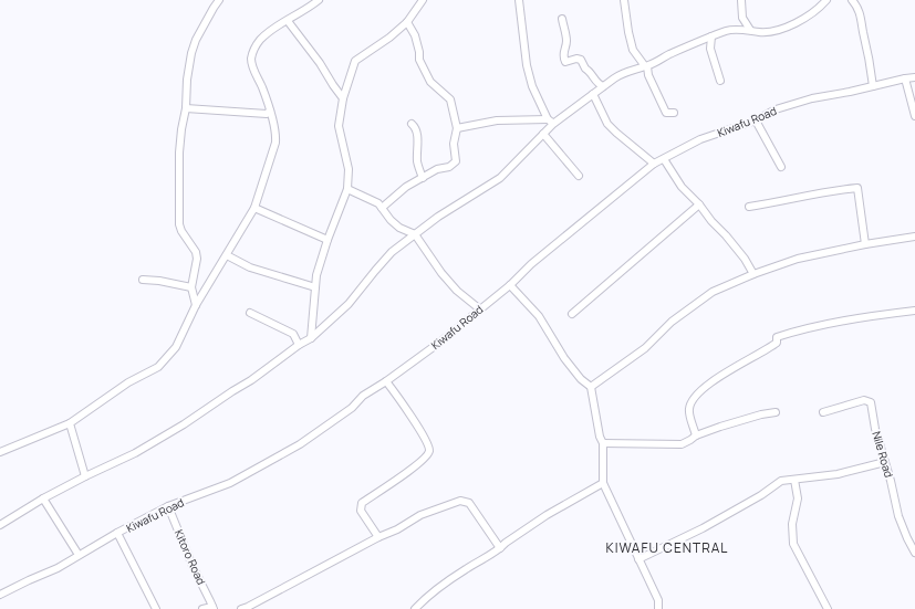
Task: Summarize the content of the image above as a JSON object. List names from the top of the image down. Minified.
{"streets":{"street":["Kiwafu Road","Nile Road","Kitoro Road"]},"crossings":[["Kiwafu Road","Kitoro Road"]],"districts":["KIWAFU CENTRAL"]}
